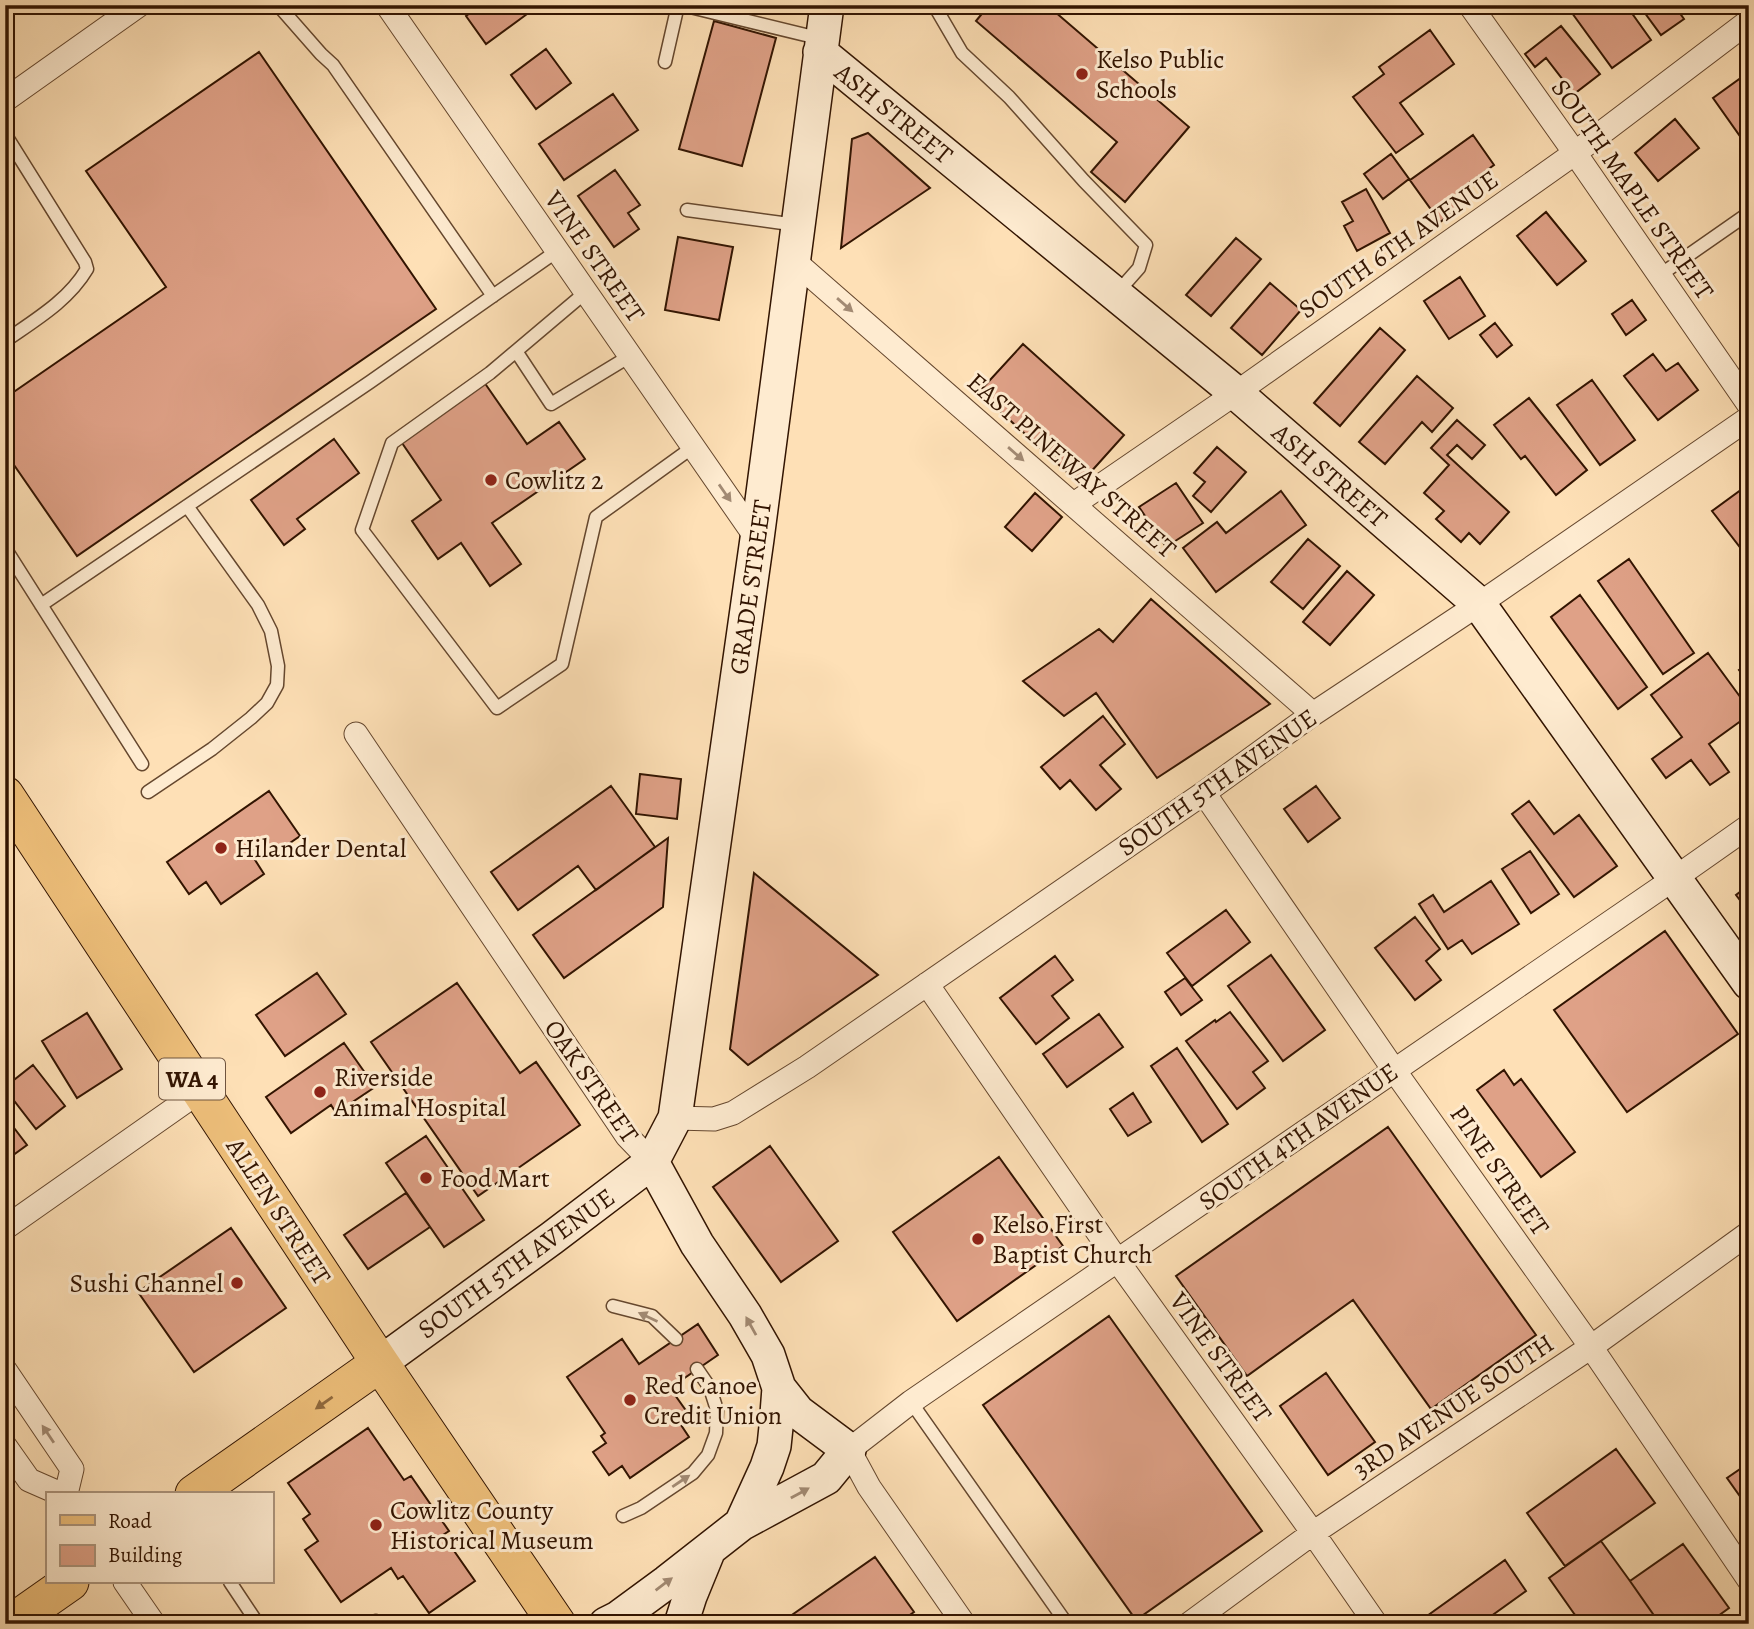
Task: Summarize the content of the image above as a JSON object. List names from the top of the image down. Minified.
{"streets":{"main road":["ASH STREET","GRADE STREET","SOUTH 5TH AVENUE","WA 4","OAK STREET","ALLEN STREET"],"street":["SOUTH MAPLE STREET","SOUTH 6TH AVENUE","VINE STREET","EAST PINEWAY STREET","SOUTH 4TH AVENUE","PINE STREET","3RD AVENUE SOUTH"]},"crossings":[["ASH STREET","SOUTH 6TH AVENUE"],["ASH STREET","GRADE STREET"],["ASH STREET","SOUTH 5TH AVENUE"],["ASH STREET","SOUTH 4TH AVENUE"],["SOUTH MAPLE STREET","SOUTH 6TH AVENUE"],["SOUTH 6TH AVENUE","EAST PINEWAY STREET"],["VINE STREET","GRADE STREET"],["VINE STREET","SOUTH 5TH AVENUE"],["VINE STREET","SOUTH 4TH AVENUE"],["VINE STREET","3RD AVENUE SOUTH"],["EAST PINEWAY STREET","GRADE STREET"],["EAST PINEWAY STREET","SOUTH 5TH AVENUE"],["GRADE STREET","SOUTH 5TH AVENUE"],["GRADE STREET","OAK STREET"],["SOUTH 5TH AVENUE","OAK STREET"],["SOUTH 5TH AVENUE","PINE STREET"],["SOUTH 5TH AVENUE","ALLEN STREET"],["SOUTH 4TH AVENUE","PINE STREET"],["PINE STREET","3RD AVENUE SOUTH"]],"one_way":["EAST PINEWAY STREET"],"places":["Kelso Public Schools","Cowlitz 2","Hilander Dental","Riverside Animal Hospital","Food Mart","Kelso First Baptist Church","Sushi Channel","Red Canoe Credit Union","Cowlitz County Historical Museum"],"legend":["Road","Building"]}
